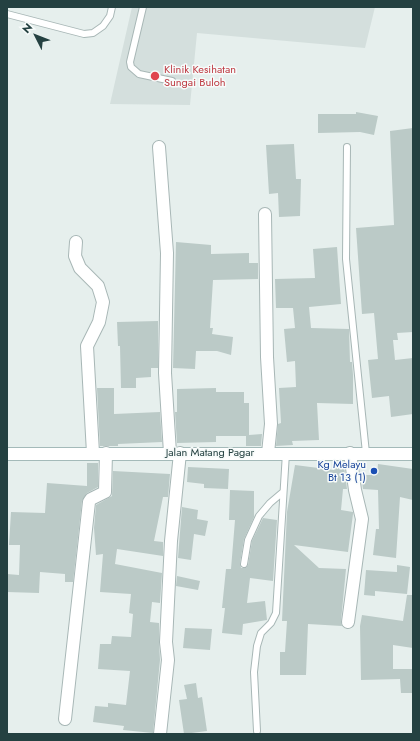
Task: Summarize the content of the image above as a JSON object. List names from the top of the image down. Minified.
{"streets":{"street":["Jalan Matang Pagar"]},"places":["Klinik Kesihatan Sungai Buloh","Kg Melayu Bt 13 (1)"],"north":"top left"}
